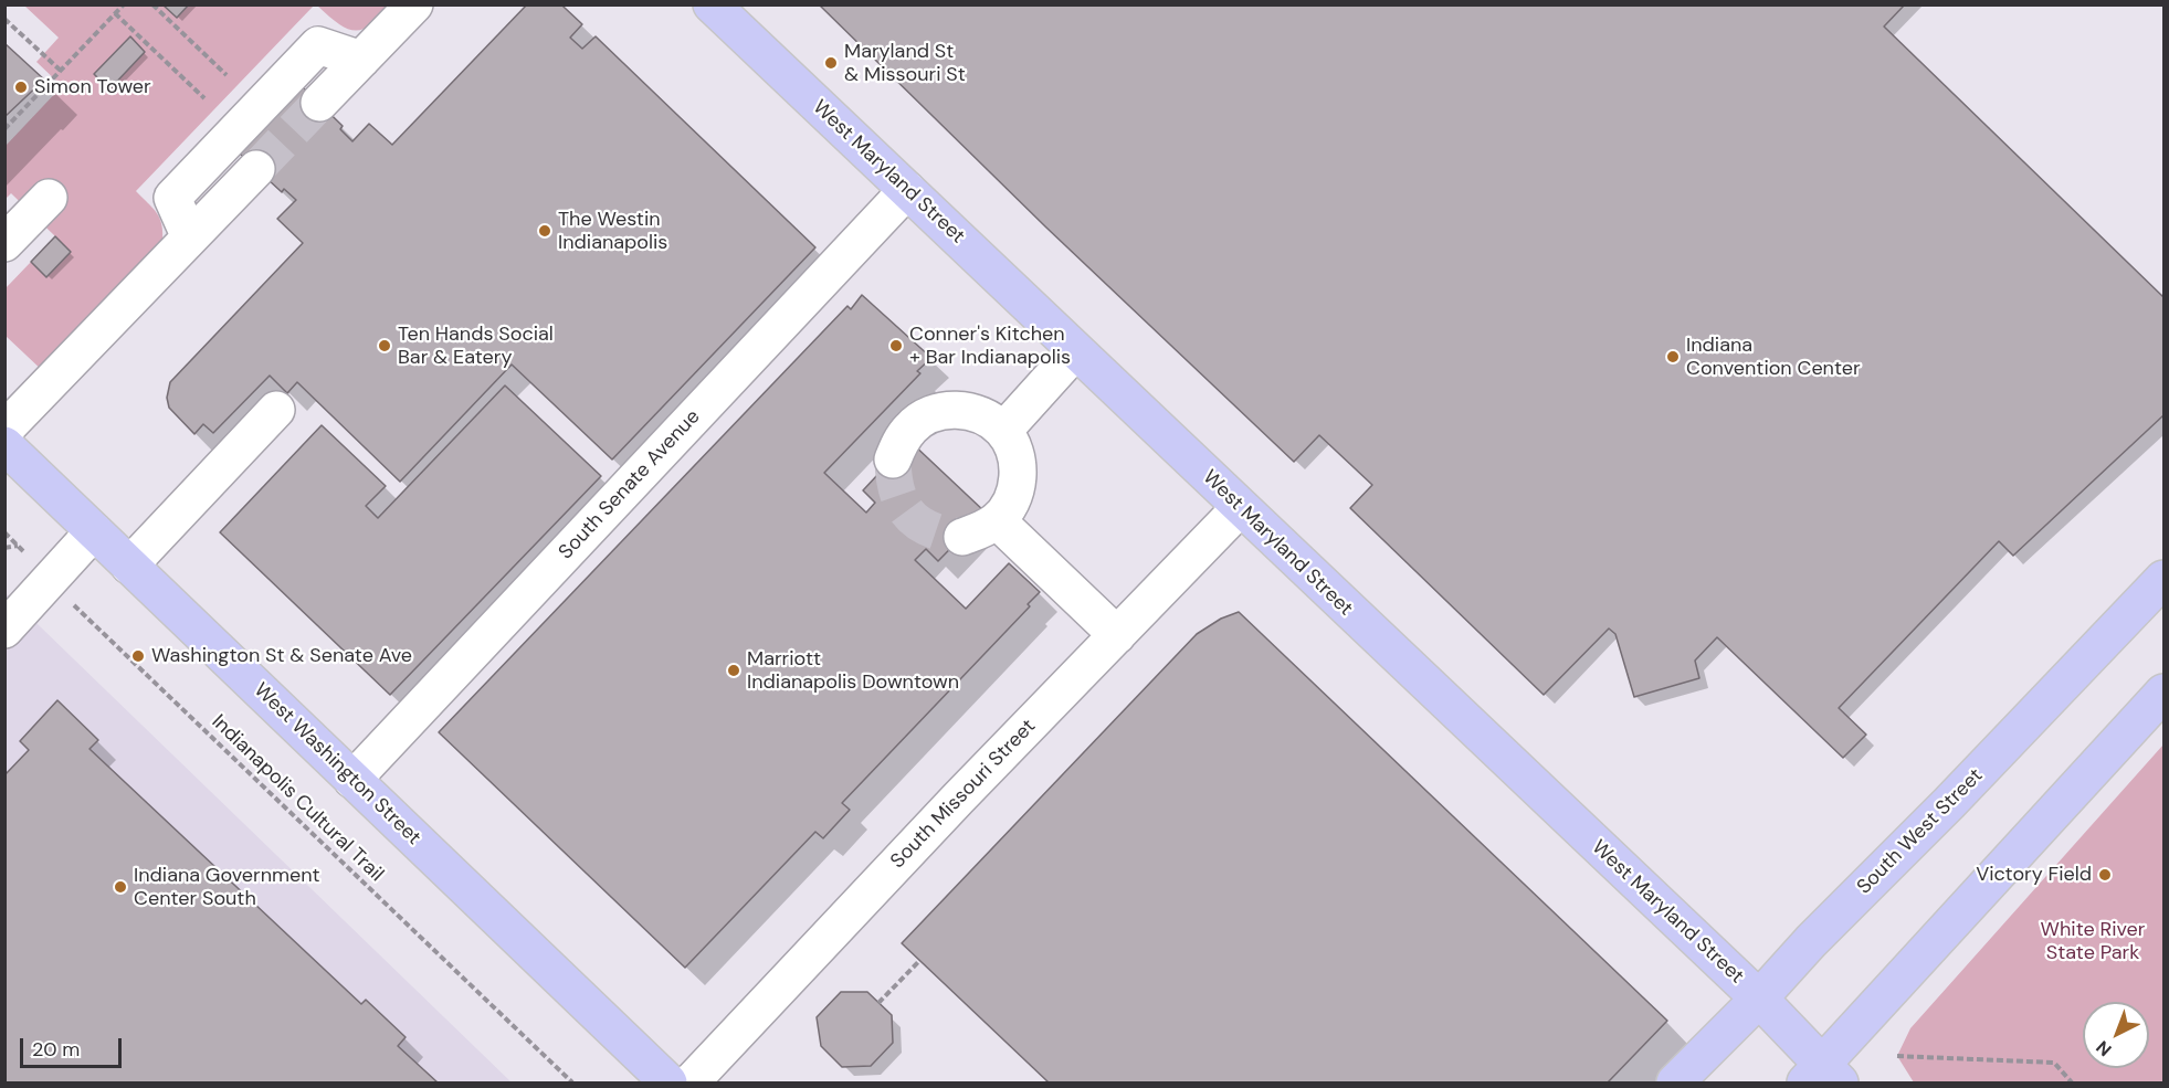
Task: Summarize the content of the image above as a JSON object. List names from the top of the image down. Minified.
{"streets":{"main road":["West Maryland Street","West Washington Street","South West Street"],"street":["South Senate Avenue","South Missouri Street"],"path":["Indianapolis Cultural Trail"]},"crossings":[["West Maryland Street","South Senate Avenue"],["West Maryland Street","South Missouri Street"],["West Maryland Street","South West Street"],["South Senate Avenue","West Washington Street"]],"parks":["White River State Park"],"places":["Maryland St & Missouri St","Simon Tower","The Westin Indianapolis","Ten Hands Social Bar & Eatery","Conner's Kitchen + Bar Indianapolis","Indiana Convention Center","Washington St & Senate Ave","Marriott Indianapolis Downtown","Victory Field","Indiana Government Center South"],"scale_bar":"20 m","north":"bottom left"}
